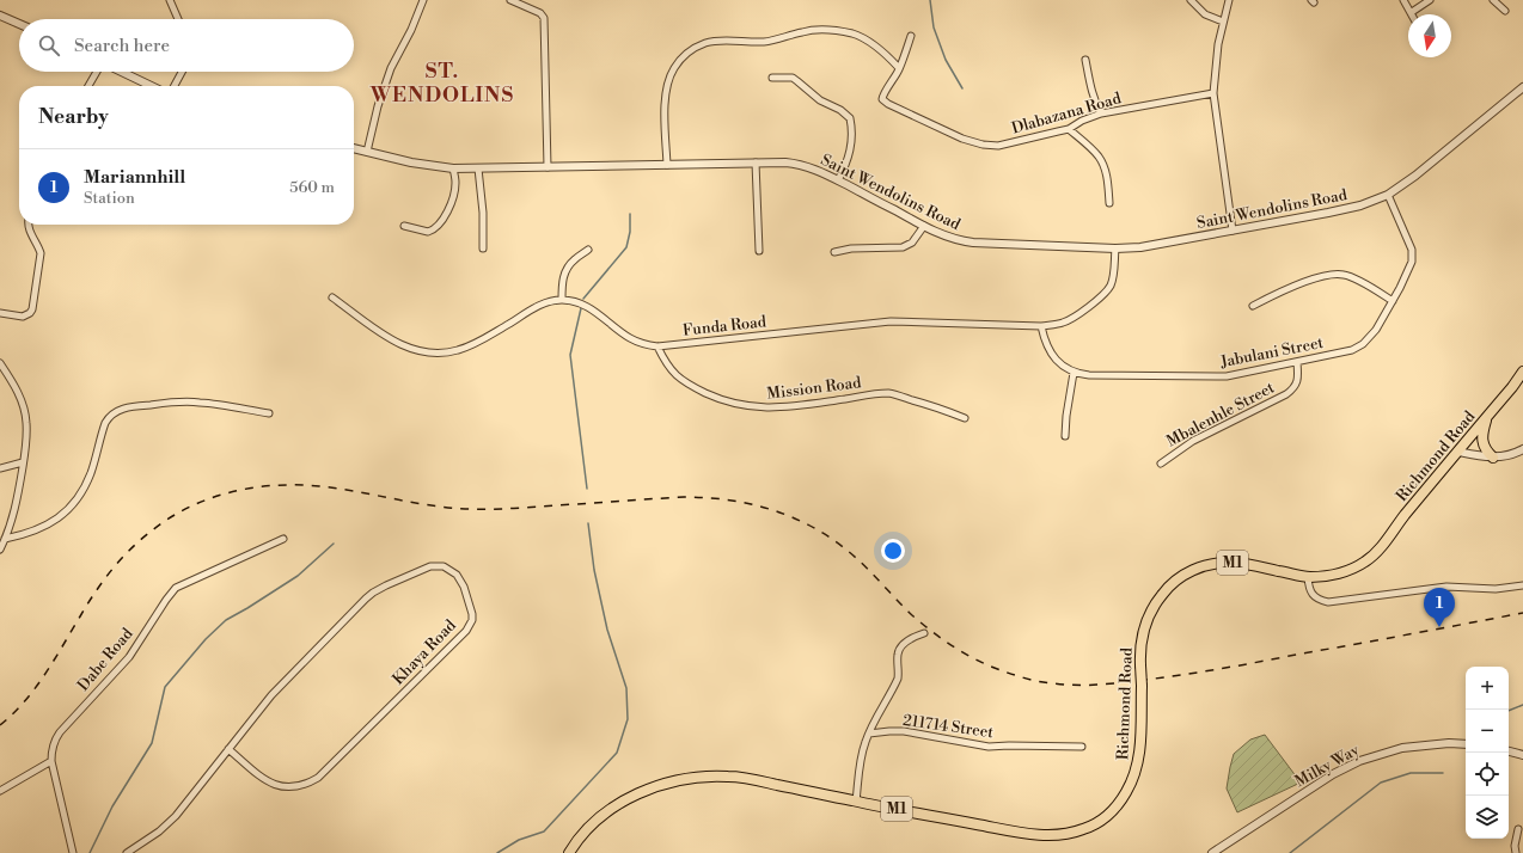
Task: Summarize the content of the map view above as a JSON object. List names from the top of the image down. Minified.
{"streets":{"highway":["Richmond Road","M1"],"street":["Dlabazana Road","Saint Wendolins Road","Funda Road","Jabulani Street","Mission Road","Mbalenhle Street","Khaya Road","Dabe Road","211714 Street","Milky Way"]},"crossings":[["Saint Wendolins Road","Funda Road"],["Saint Wendolins Road","Jabulani Street"],["Funda Road","Mission Road"],["Jabulani Street","Mbalenhle Street"]],"districts":["ST. WENDOLINS"],"north":"bottom","page":{"search":"Search here","heading":"Nearby","list":[{"mark":"1","name":"Mariannhill","note":"Station","value":"560 m"}],"pins":"1","map_buttons":["+","−"]}}
